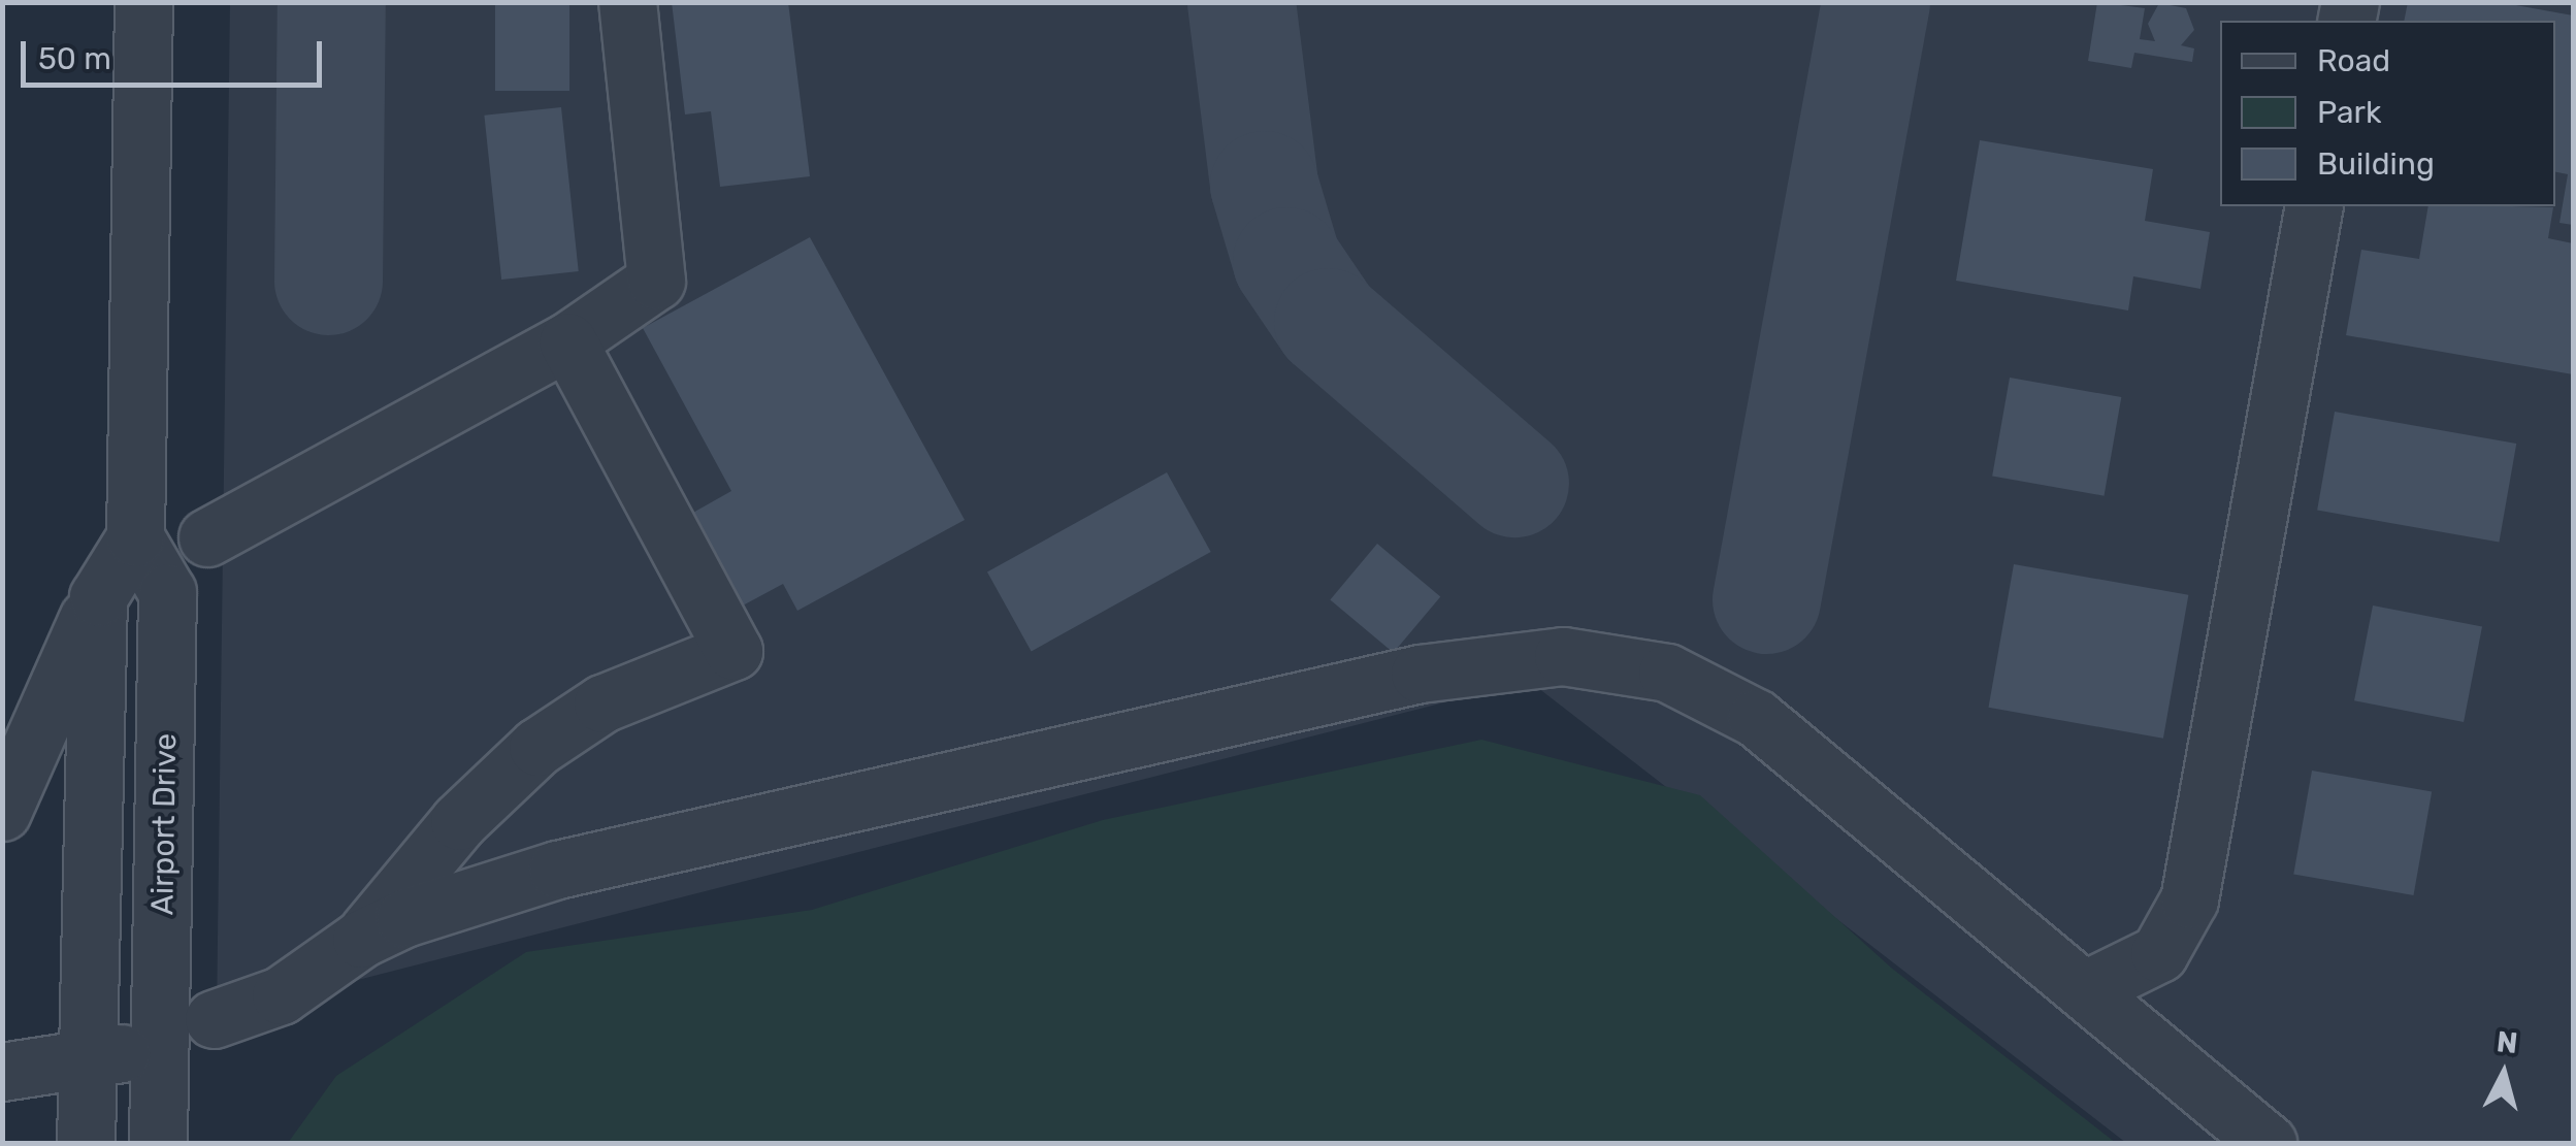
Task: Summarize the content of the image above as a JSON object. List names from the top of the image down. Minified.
{"streets":{"street":["Airport Drive"]},"legend":["Road","Park","Building"],"scale_bar":"50 m","north":"top"}
